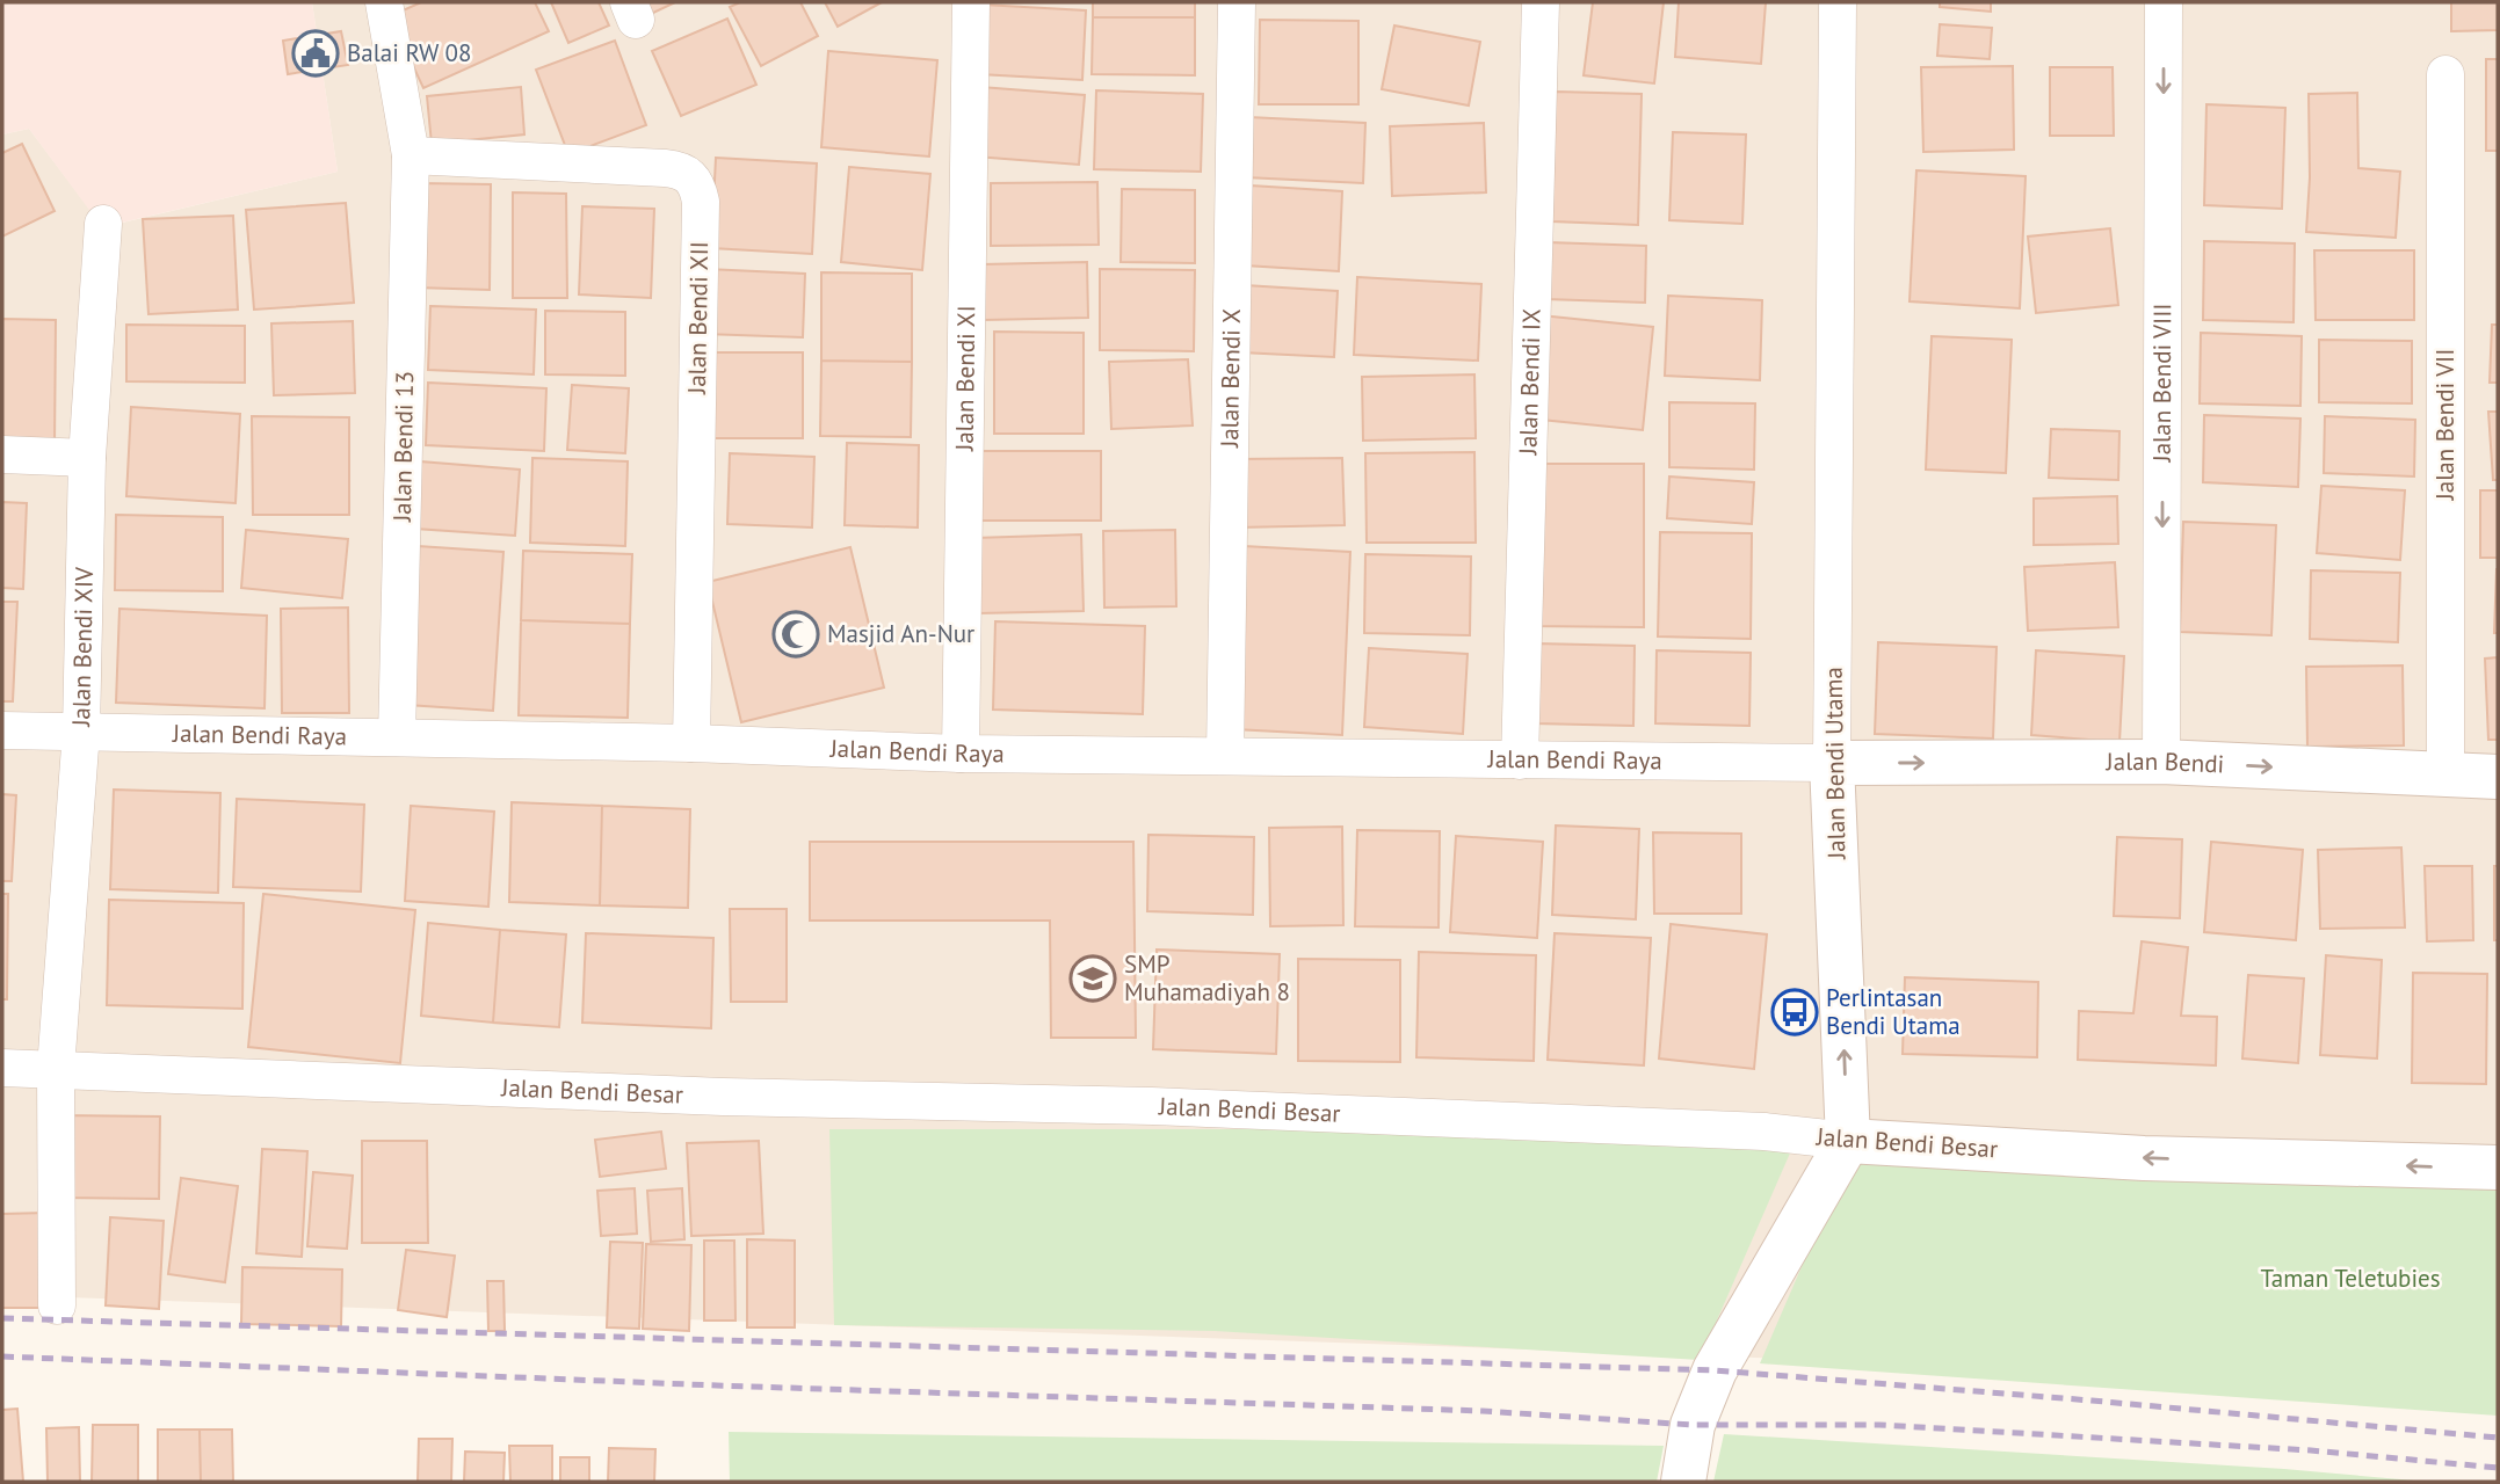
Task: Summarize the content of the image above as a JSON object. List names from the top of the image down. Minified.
{"streets":{"street":["Jalan Bendi XII","Jalan Bendi XI","Jalan Bendi X","Jalan Bendi IX","Jalan Bendi VIII","Jalan Bendi VII","Jalan Bendi 13","Jalan Bendi XIV","Jalan Bendi Raya","Jalan Bendi Utama","Jalan Bendi","Jalan Bendi Besar"]},"crossings":[["Jalan Bendi XII","Jalan Bendi 13"],["Jalan Bendi XII","Jalan Bendi Raya"],["Jalan Bendi XI","Jalan Bendi Raya"],["Jalan Bendi X","Jalan Bendi Raya"],["Jalan Bendi IX","Jalan Bendi Raya"],["Jalan Bendi VIII","Jalan Bendi"],["Jalan Bendi VII","Jalan Bendi"],["Jalan Bendi 13","Jalan Bendi Raya"],["Jalan Bendi XIV","Jalan Bendi Raya"],["Jalan Bendi XIV","Jalan Bendi Besar"],["Jalan Bendi Raya","Jalan Bendi Utama"],["Jalan Bendi Raya","Jalan Bendi"],["Jalan Bendi Utama","Jalan Bendi"],["Jalan Bendi Utama","Jalan Bendi Besar"]],"one_way":["Jalan Bendi VIII","Jalan Bendi"],"parks":["Taman Teletubies"],"places":{"public building":["Balai RW 08"],"mosque":["Masjid An-Nur"],"school or university":["SMP Muhamadiyah 8"],"bus stop":["Perlintasan Bendi Utama"]}}
